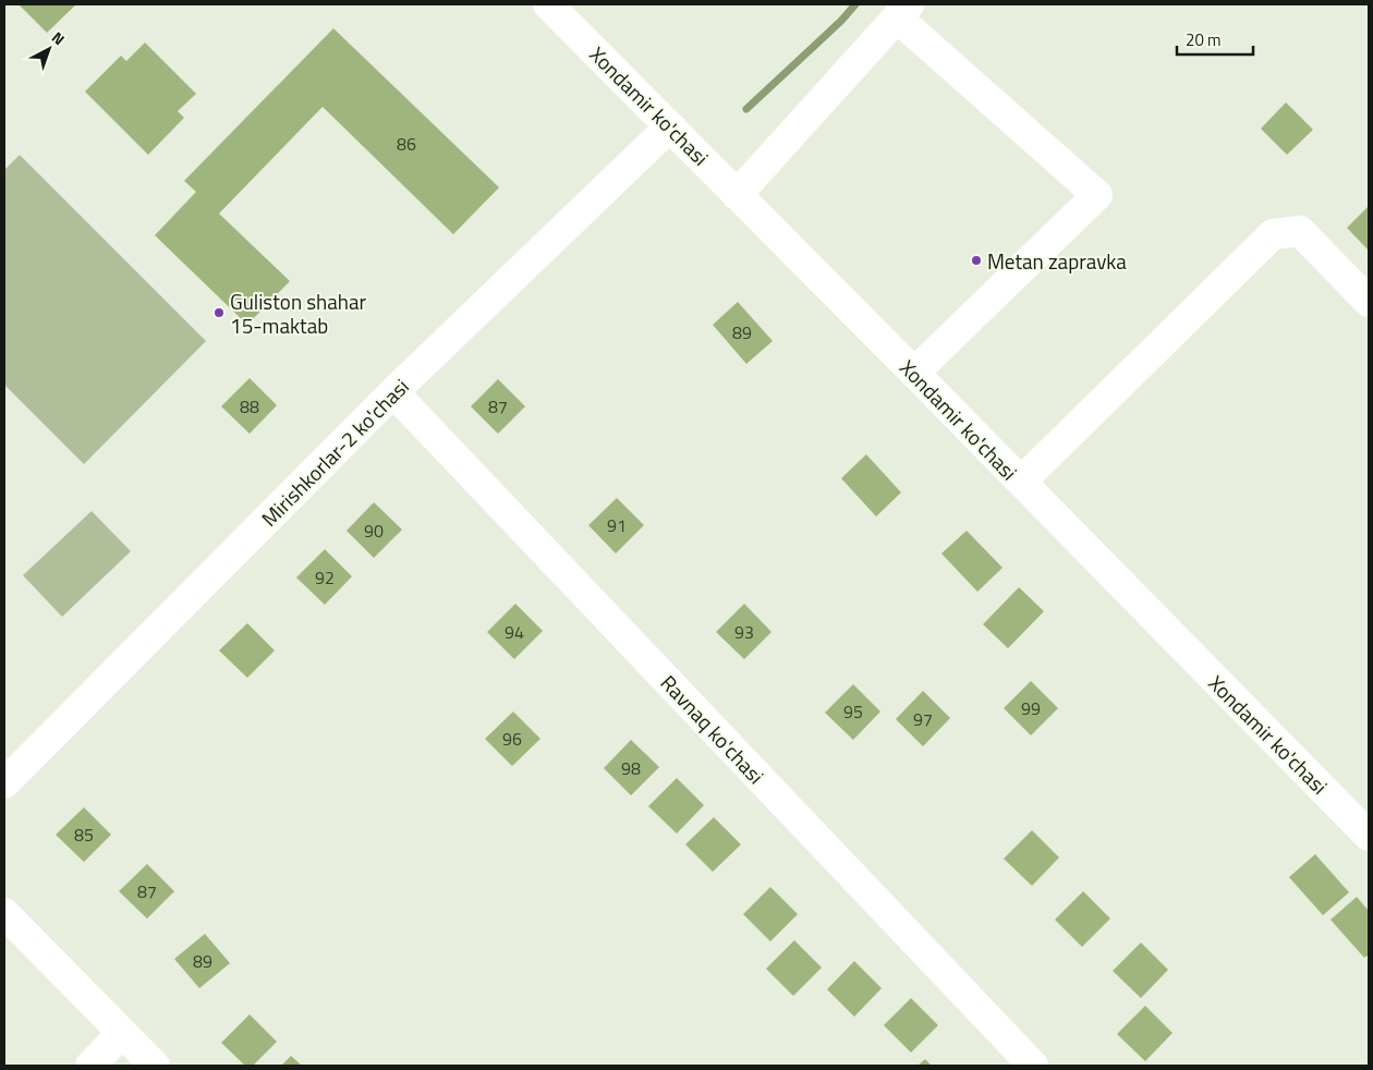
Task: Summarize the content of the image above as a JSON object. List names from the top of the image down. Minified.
{"streets":{"street":["Xondamir ko'chasi","Mirishkorlar-2 ko'chasi","Ravnaq ko'chasi"]},"crossings":[["Xondamir ko'chasi","Mirishkorlar-2 ko'chasi"],["Mirishkorlar-2 ko'chasi","Ravnaq ko'chasi"]],"places":["Metan zapravka","Guliston shahar 15-maktab"],"house_numbers":["86","89","88","87","91","90","92","94","93","99","95","97","96","98","85","87","89"],"scale_bar":"20 m","north":"top right"}
